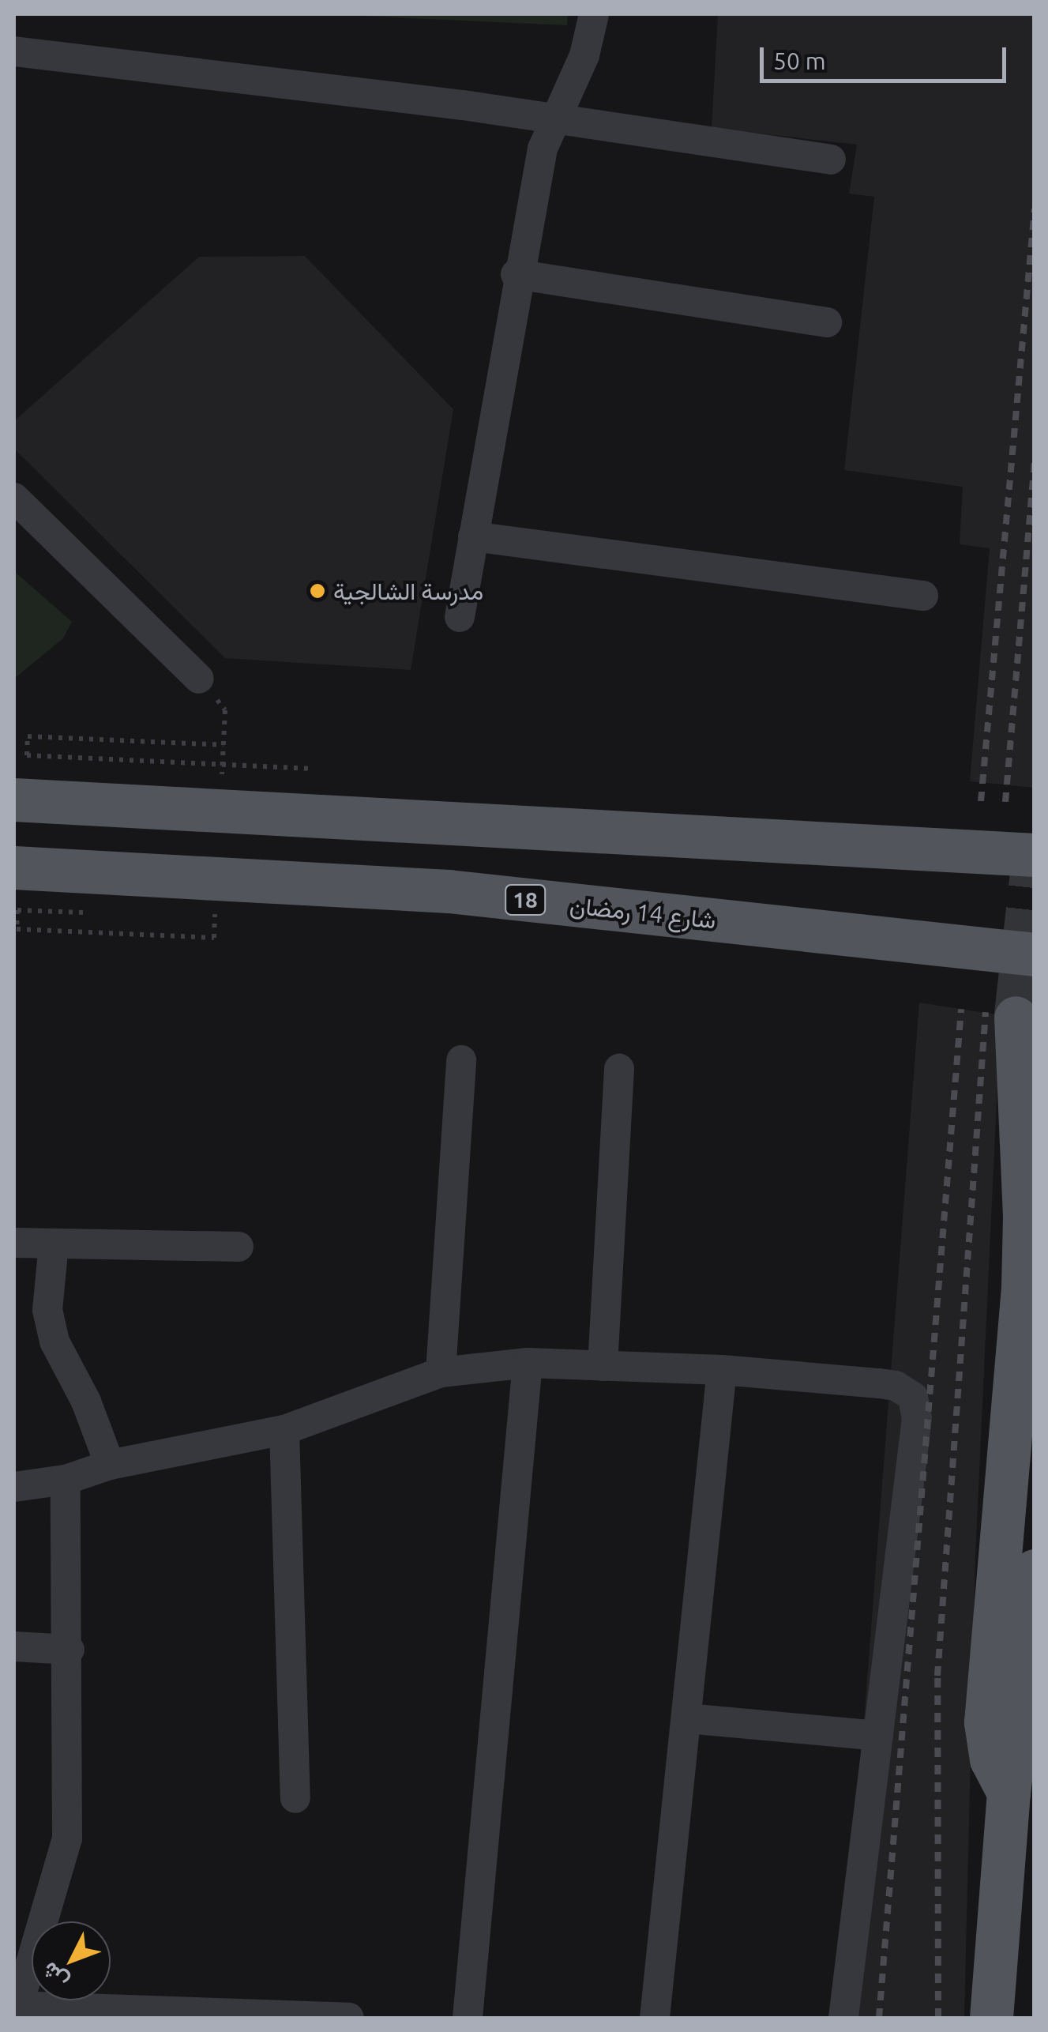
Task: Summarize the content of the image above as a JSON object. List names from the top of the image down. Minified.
{"streets":{"main road":["18","شارع 14 رمضان"]},"places":["مدرسة الشالجية"],"scale_bar":"50 m","north":"bottom left"}
